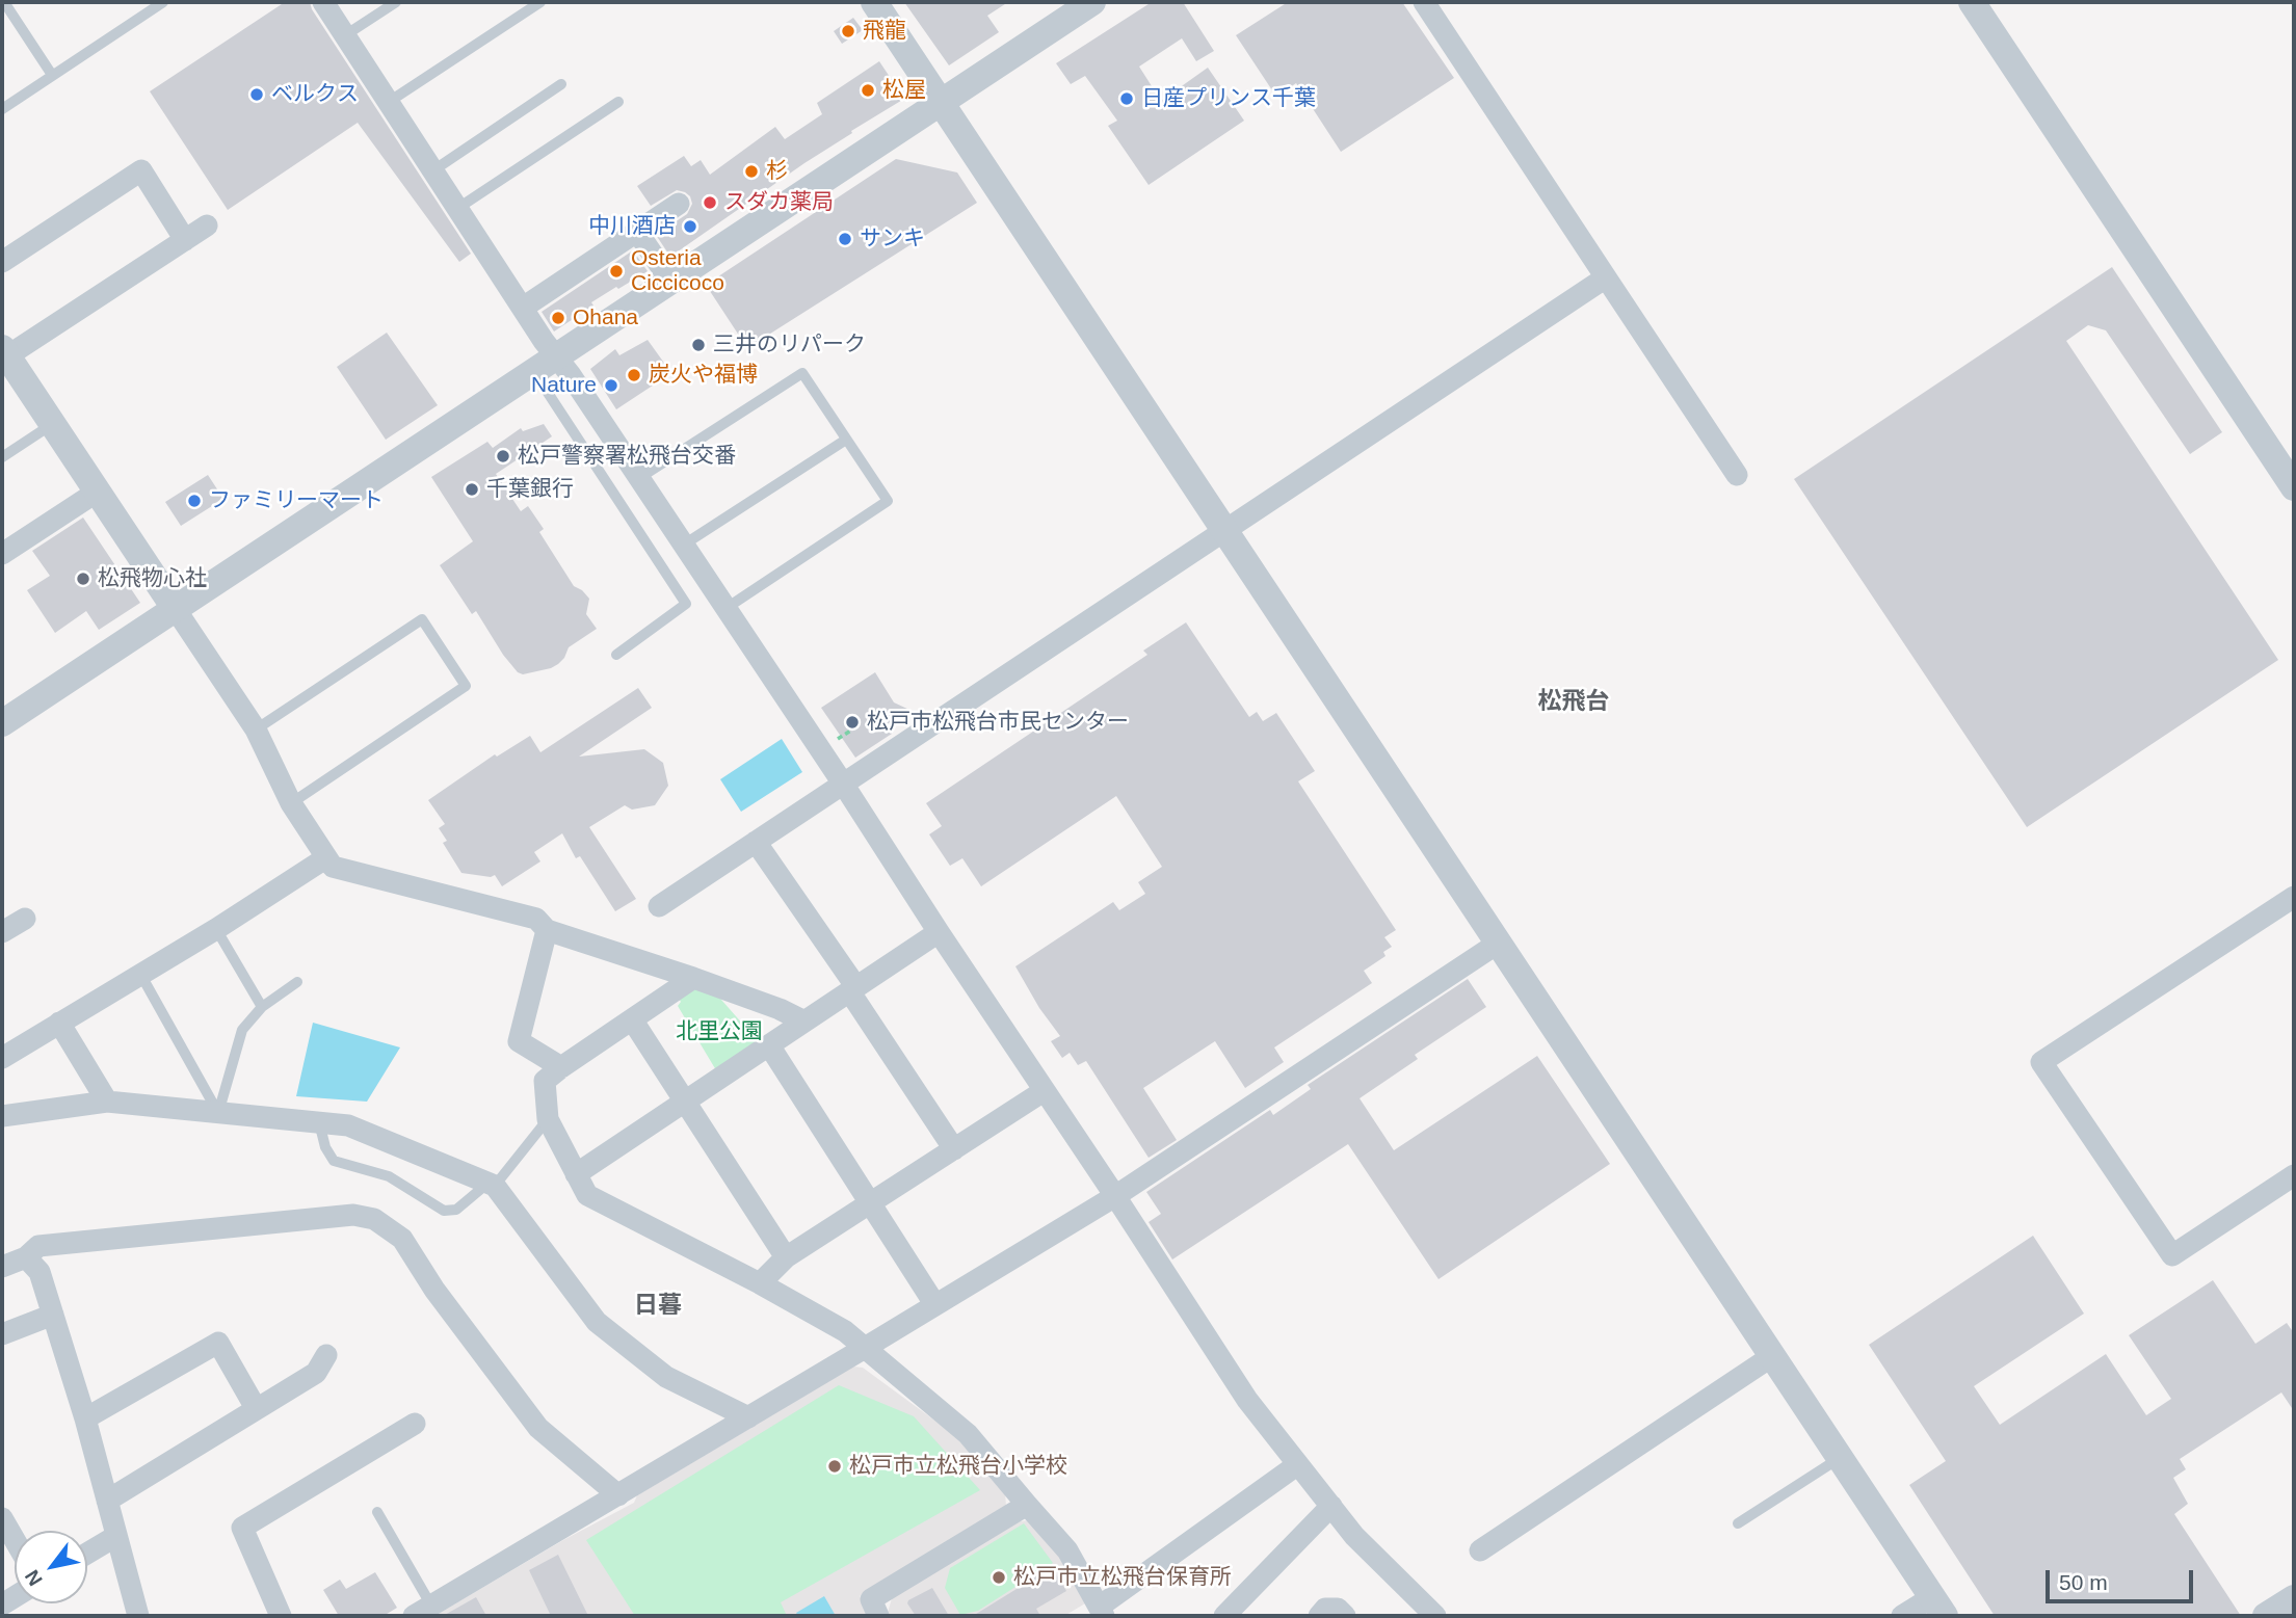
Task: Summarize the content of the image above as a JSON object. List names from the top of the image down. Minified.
{"districts":["松飛台","日暮"],"parks":["北里公園"],"places":["飛龍","松屋","ベルクス","日産プリンス千葉","杉","スダカ薬局","中川酒店","サンキ","Osteria Ciccicoco","Ohana","三井のリパーク","炭火や福博","Nature","松戸警察署松飛台交番","千葉銀行","ファミリーマート","松飛物心社","松戸市松飛台市民センター","松戸市立松飛台小学校","松戸市立松飛台保育所"],"scale_bar":"50 m","north":"bottom left"}
